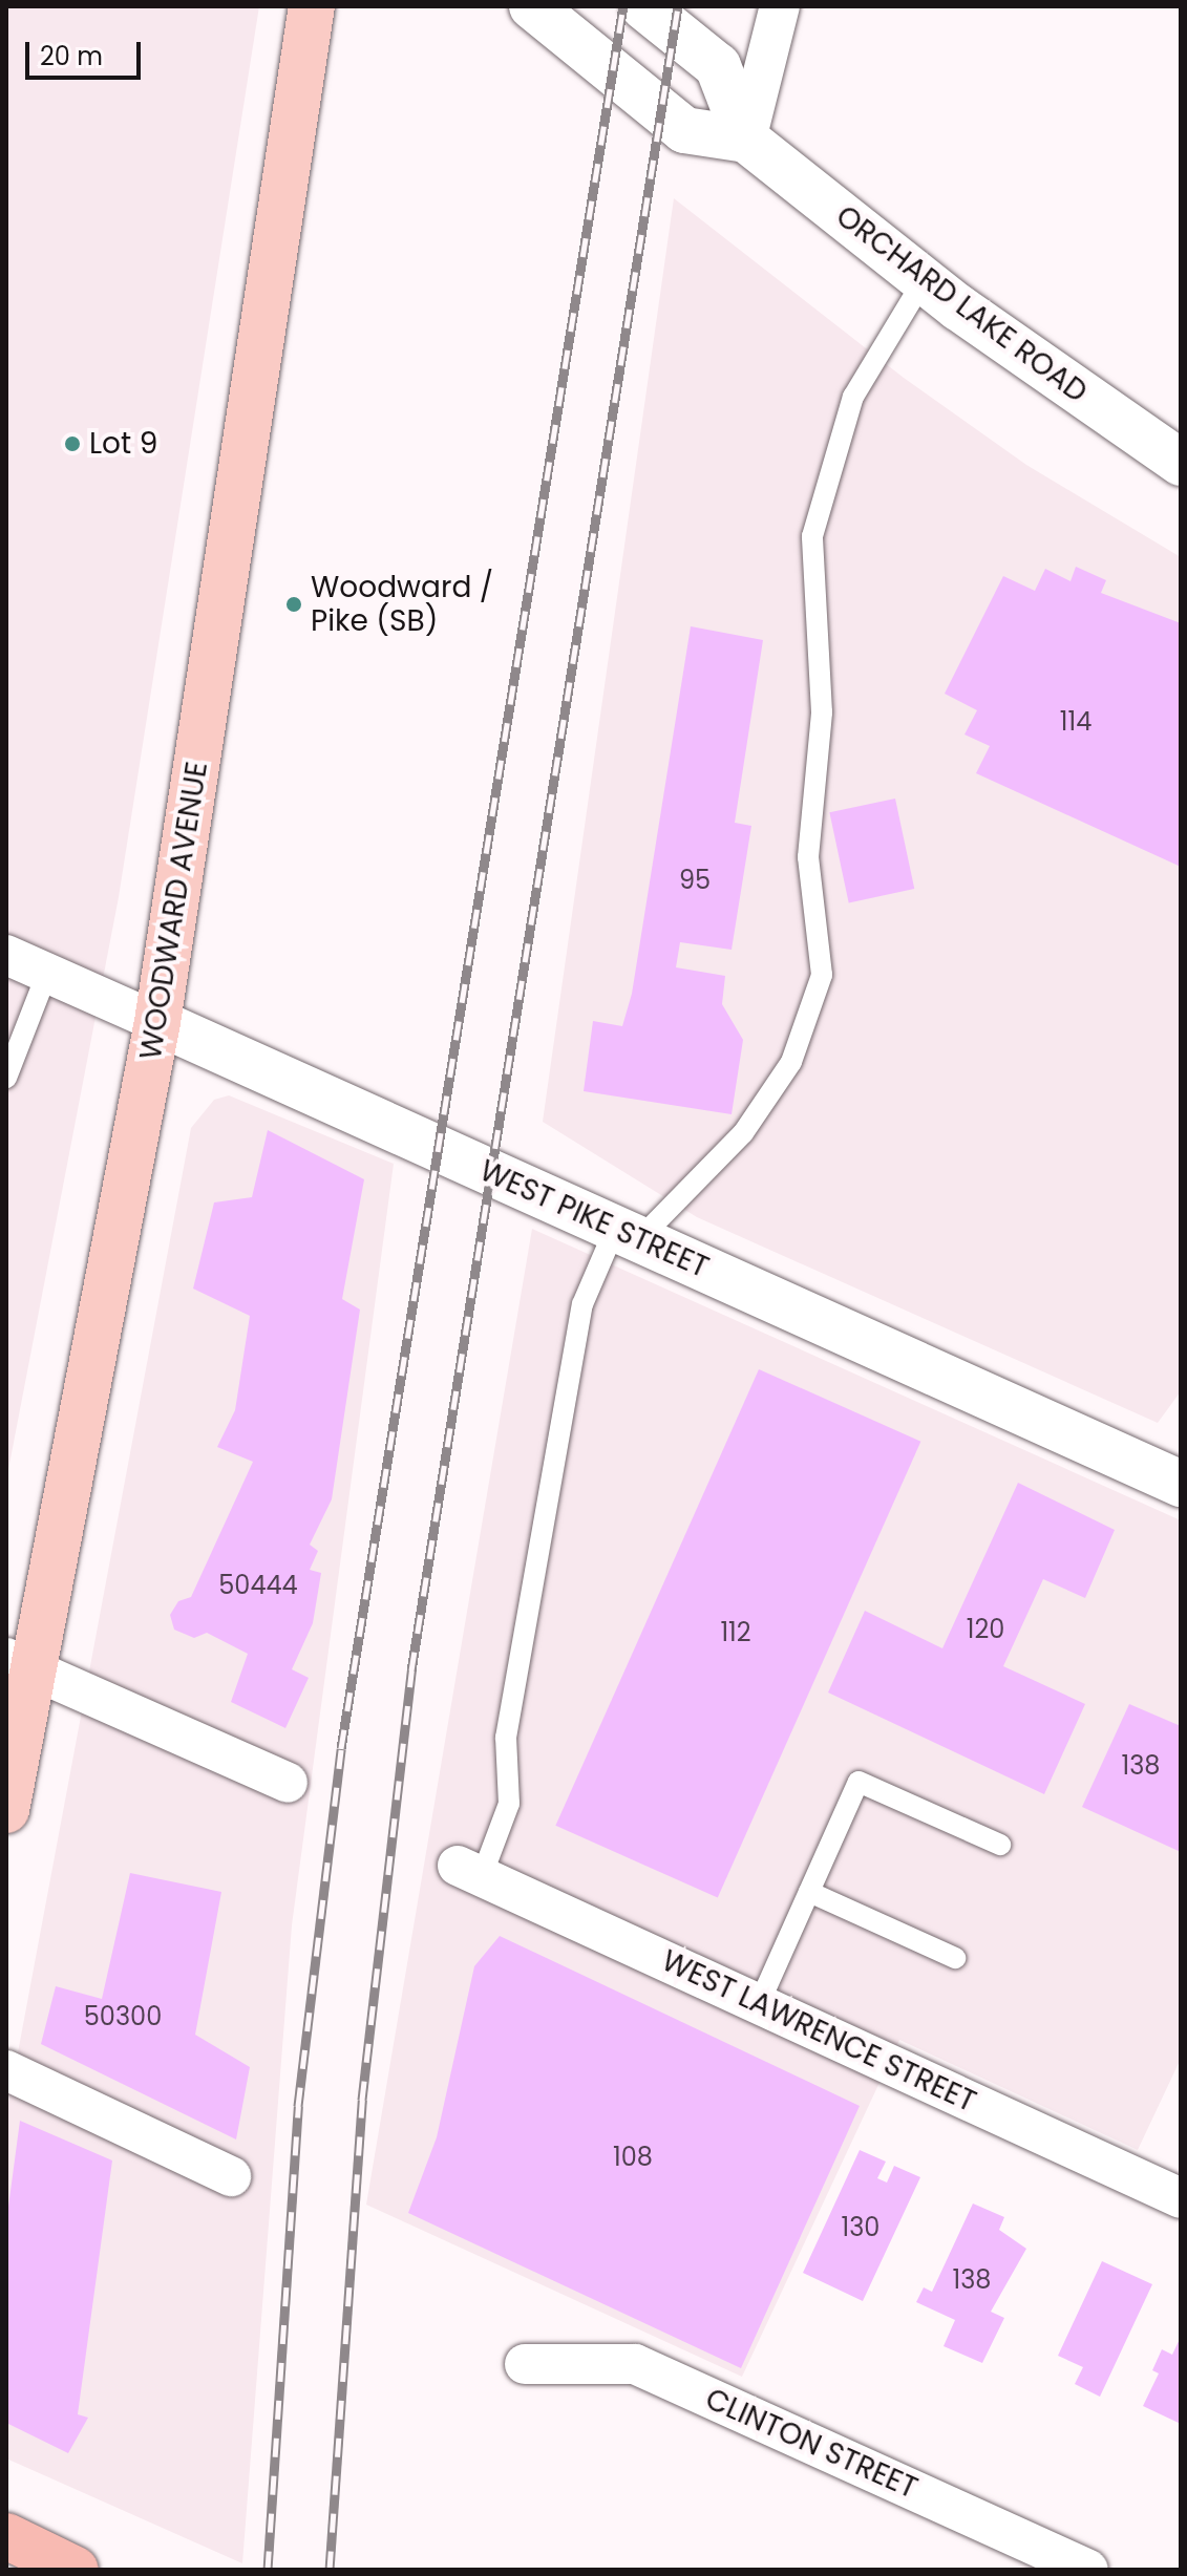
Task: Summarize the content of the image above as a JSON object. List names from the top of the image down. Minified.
{"streets":{"main road":["WOODWARD AVENUE"],"street":["ORCHARD LAKE ROAD","WEST PIKE STREET","WEST LAWRENCE STREET","CLINTON STREET"]},"crossings":[["WOODWARD AVENUE","WEST PIKE STREET"]],"places":["Lot 9","Woodward / Pike (SB)"],"house_numbers":["114","95","50444","120","112","138","50300","108","130","138"],"scale_bar":"20 m"}
